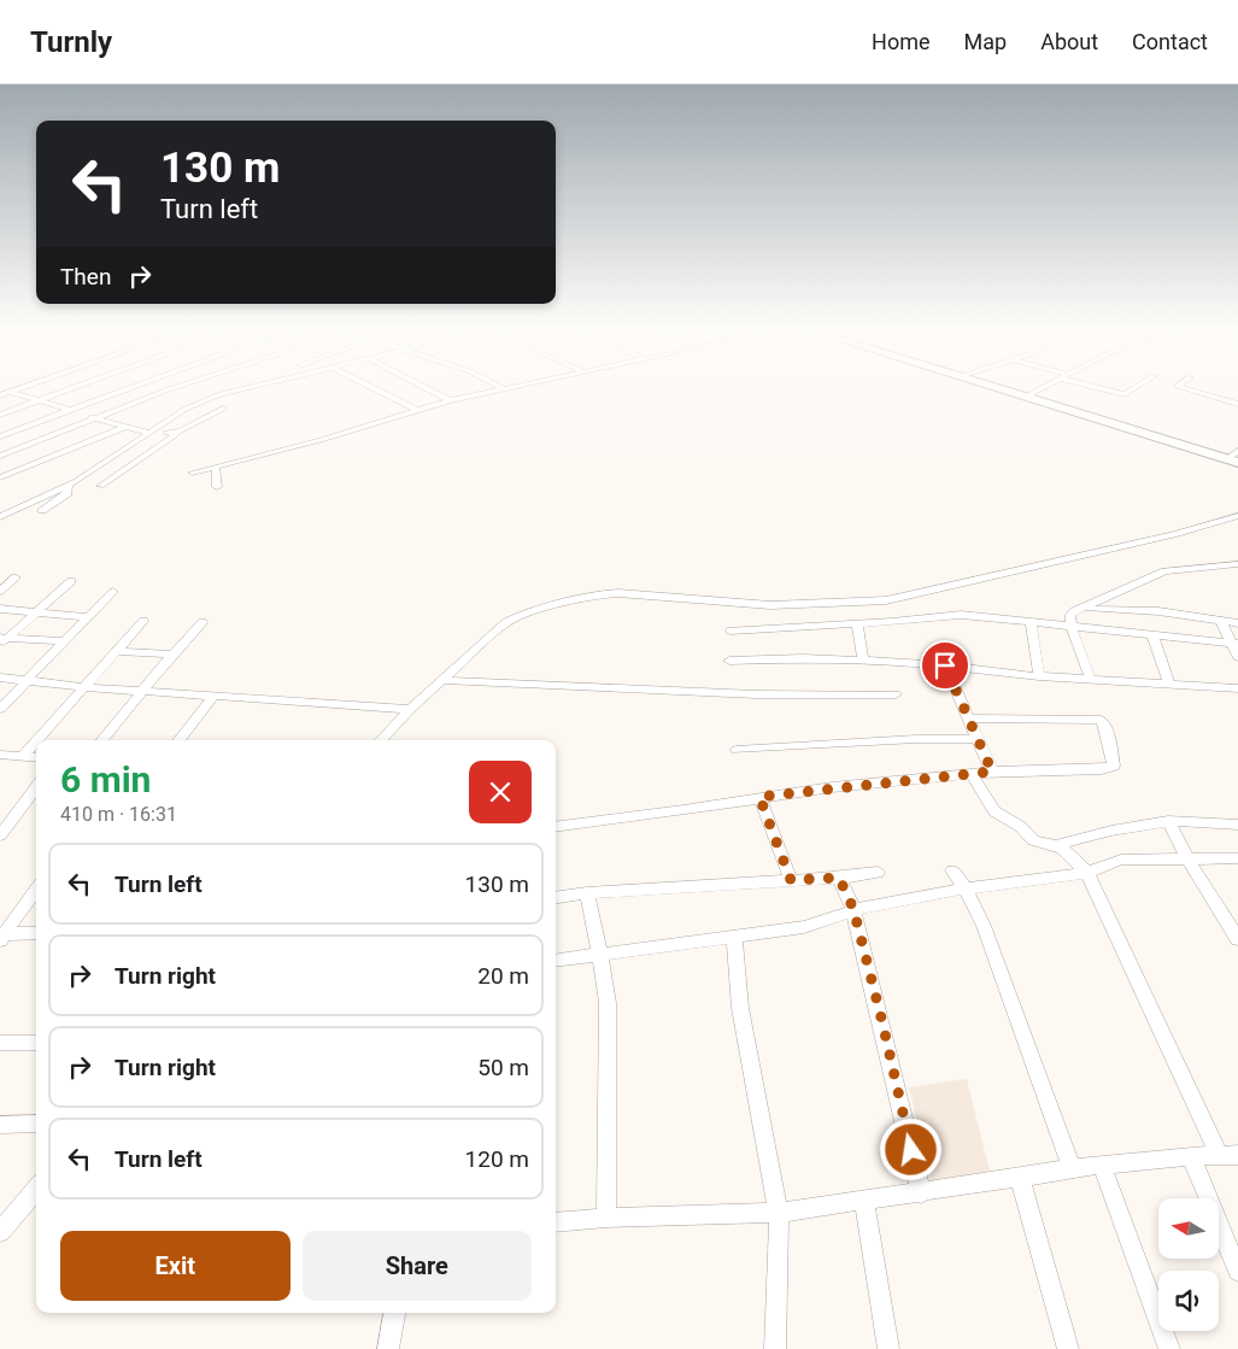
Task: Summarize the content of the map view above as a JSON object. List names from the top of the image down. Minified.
{"north":"left","page":{"header":"Turnly","nav":["Home","Map","About","Contact"],"turn":["130 m","Turn left"],"then":"Then","heading":["6 min","410 m · 16:31"],"list":[{"name":"Turn left","value":"130 m"},{"name":"Turn right","value":"20 m"},{"name":"Turn right","value":"50 m"},{"name":"Turn left","value":"120 m"}],"buttons":["Exit","Share"]}}
